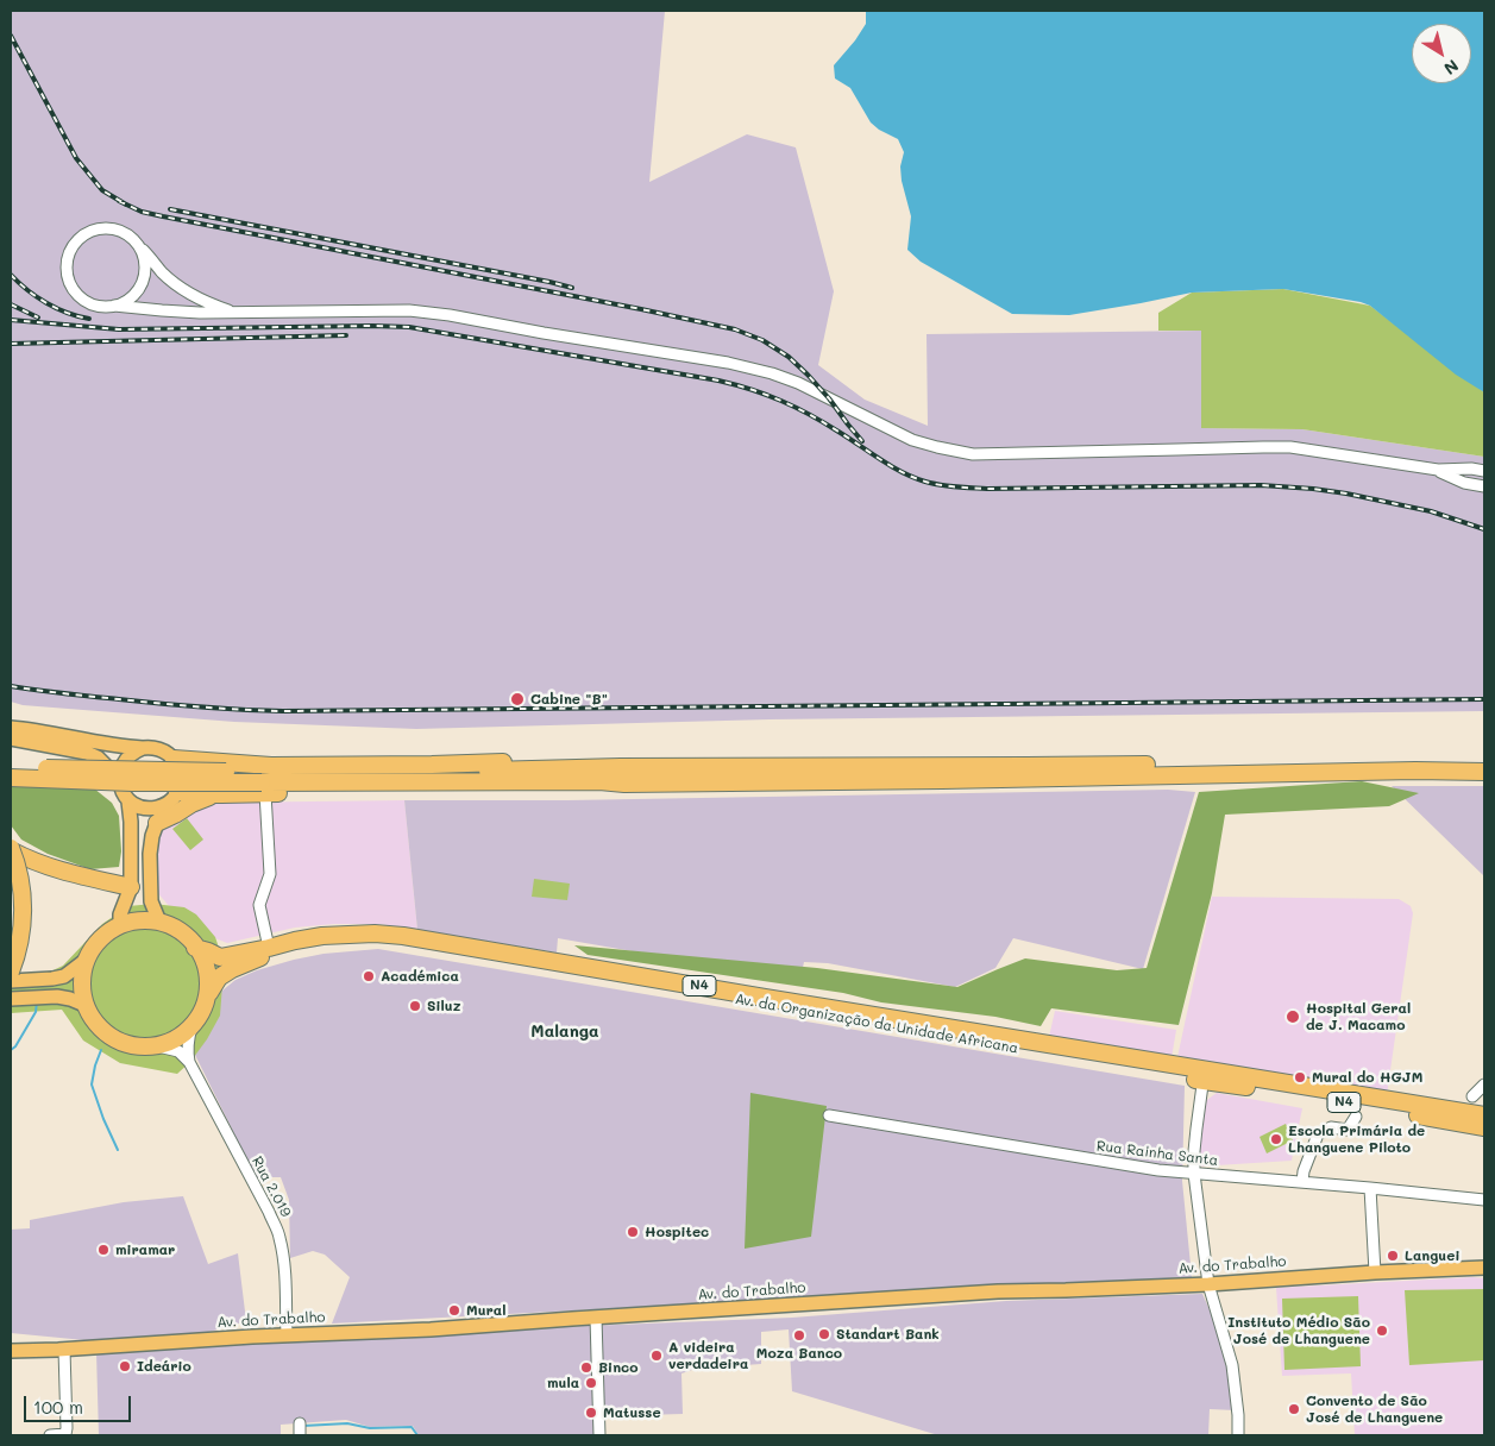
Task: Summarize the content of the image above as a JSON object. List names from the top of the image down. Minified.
{"streets":{"highway":["N4","Av. da Organização da Unidade Africana"],"main road":["Av. do Trabalho"],"street":["Rua Rainha Santa","Rua 2.019"]},"crossings":[["N4","Av. da Organização da Unidade Africana"],["Rua 2.019","Av. do Trabalho"]],"districts":["Malanga"],"places":["Cabine \"B\"","Académica","Siluz","Hospital Geral de J. Macamo","Mural do HGJM","Escola Primária de Lhanguene Piloto","Hospitec","miramar","Languei","Mural","Instituto Médio São José de Lhanguene","Standart Bank","Moza Banco","A videira verdadeira","Ideário","Binco","mula","Convento de São José de Lhanguene","Matusse"],"scale_bar":"100 m","north":"bottom right"}
